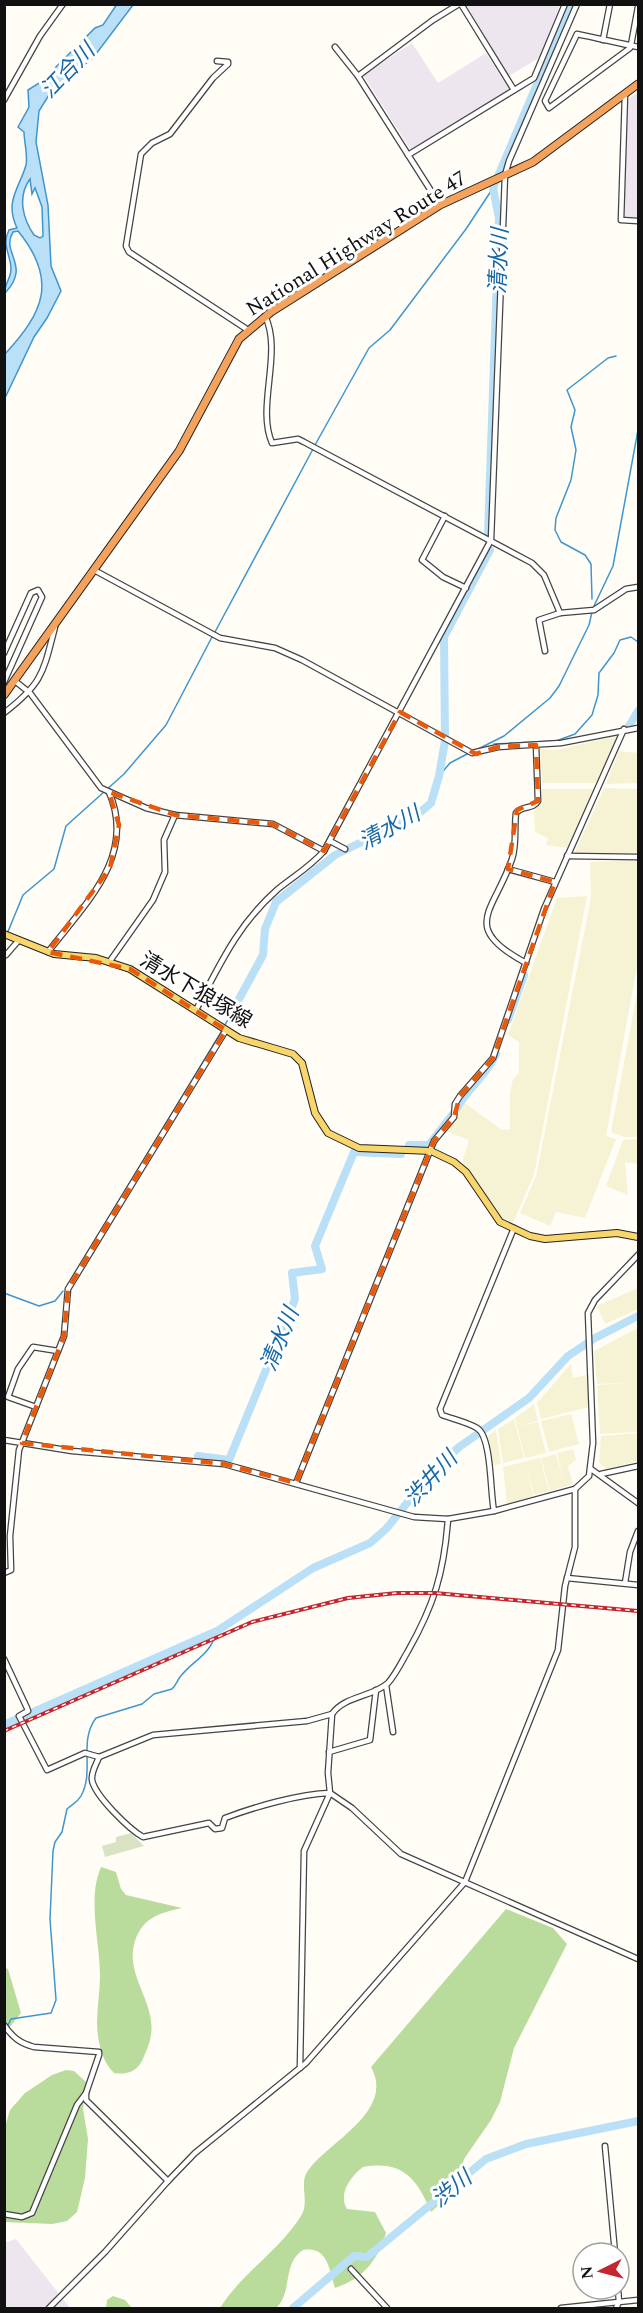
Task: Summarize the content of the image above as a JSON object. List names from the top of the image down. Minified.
{"streets":{"highway":["National Highway Route 47"],"main road":["清水下狼塚線"]},"water":["江合川","清水川","渋井川","渋川"],"north":"left"}
